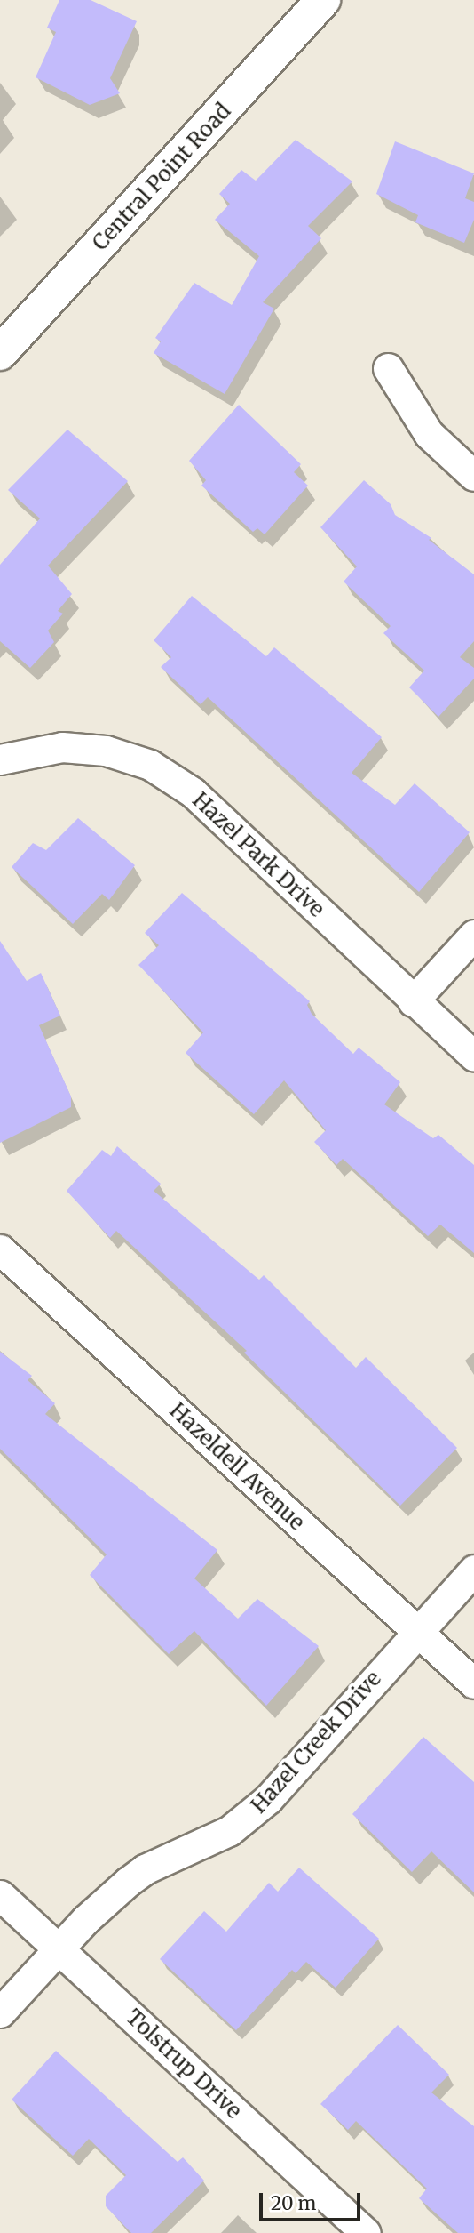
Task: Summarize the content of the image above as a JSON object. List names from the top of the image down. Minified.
{"streets":{"street":["Central Point Road","Hazel Park Drive","Hazeldell Avenue","Hazel Creek Drive","Tolstrup Drive"]},"crossings":[["Hazeldell Avenue","Hazel Creek Drive"],["Hazel Creek Drive","Tolstrup Drive"]],"scale_bar":"20 m"}
